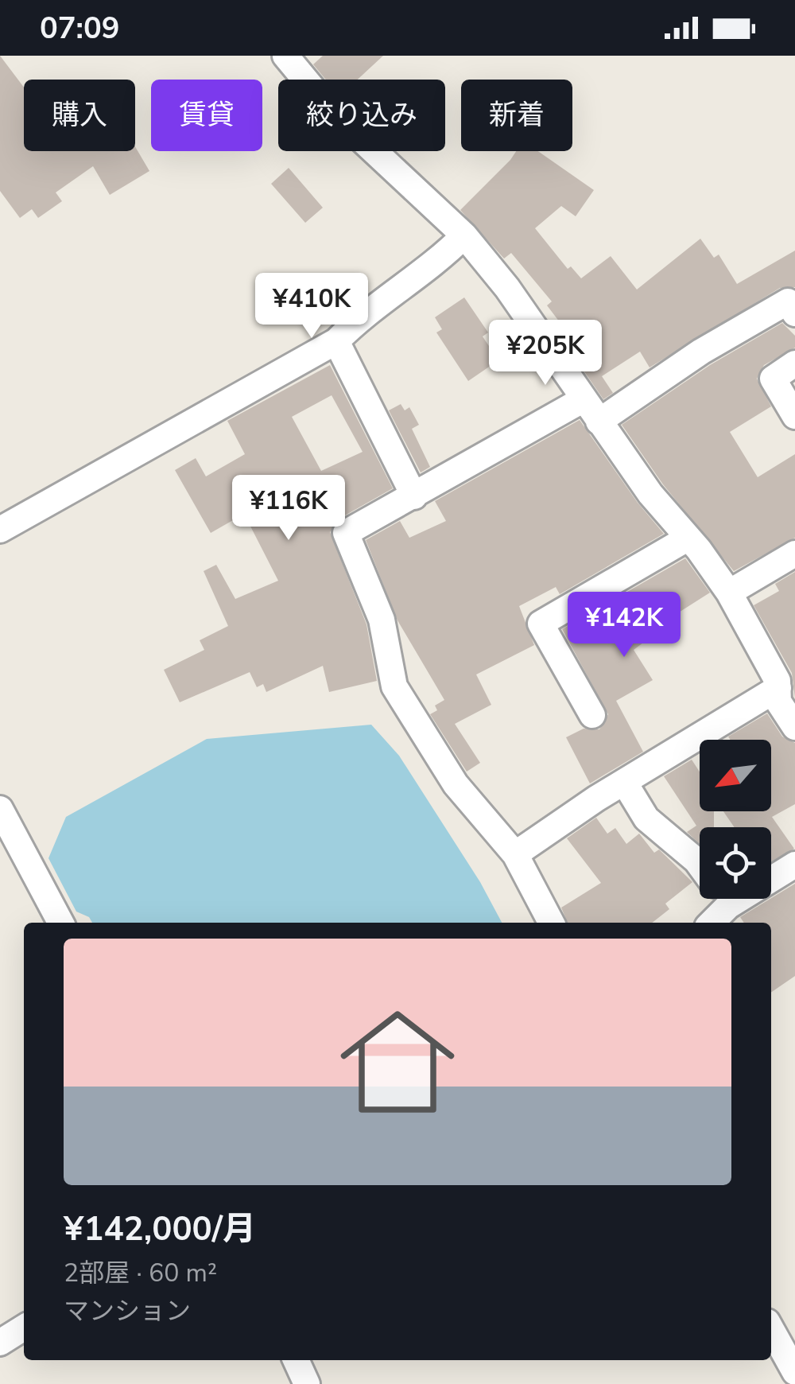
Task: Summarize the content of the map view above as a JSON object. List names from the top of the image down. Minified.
{"north":"bottom left","page":{"status":"07:09","chip":["購入","賃貸","絞り込み","新着"],"price":["¥410K","¥205K","¥116K","¥142K"],"list":[{"name":"¥142,000/月","note":"2部屋 · 60 m² · マンション"}]}}
